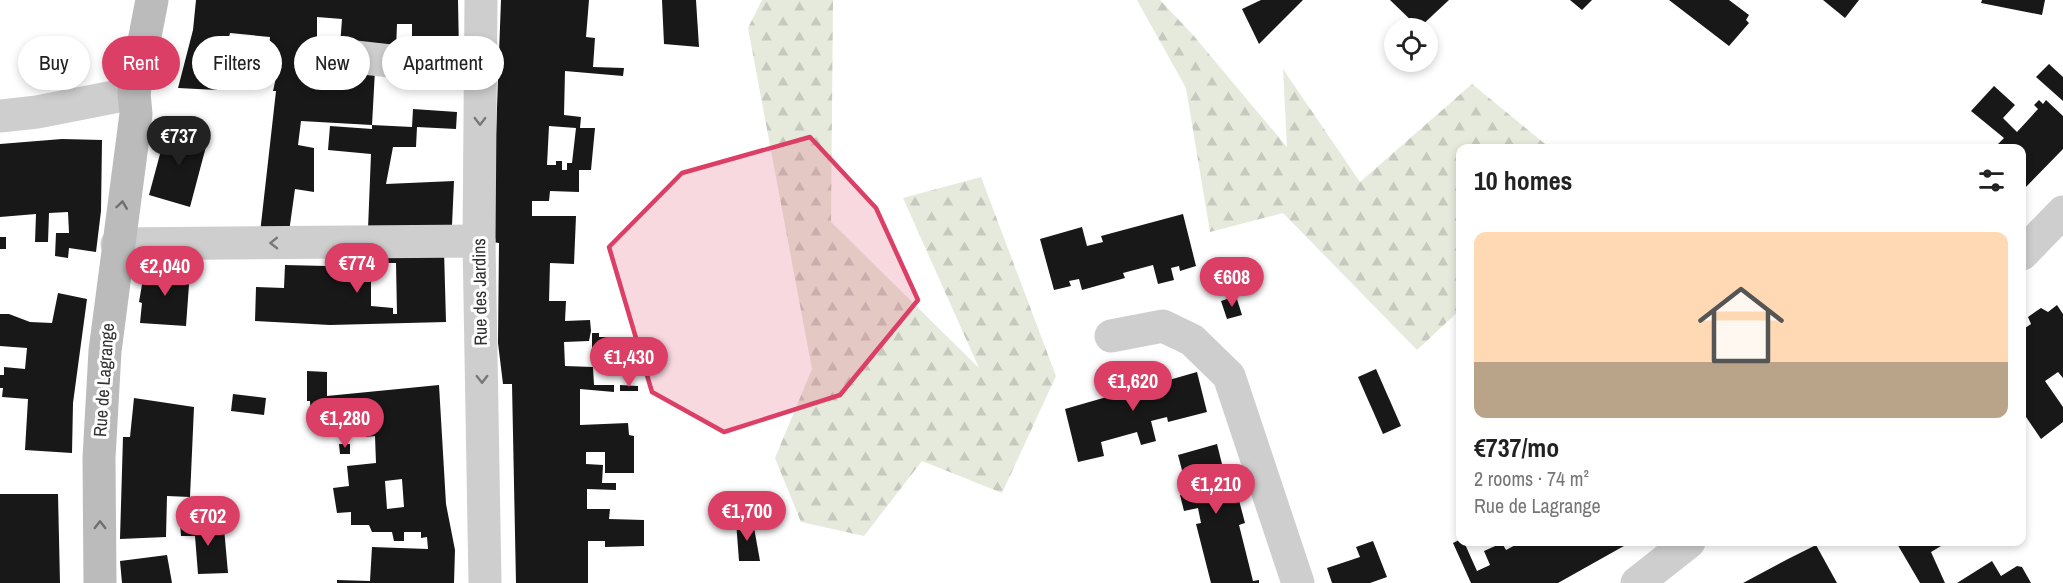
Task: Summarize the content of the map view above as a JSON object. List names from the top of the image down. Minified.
{"streets":{"street":["Rue des Jardins","Rue de Lagrange"]},"one_way":["Rue des Jardins","Rue de Lagrange"],"page":{"chip":["Buy","Rent","Filters","New","Apartment"],"price":["€737","€774","€2,040","€608","€1,430","€1,620","€1,280","€1,210","€1,700","€702"],"heading":"10 homes","list":[{"name":"€737/mo","note":"2 rooms · 74 m² · Rue de Lagrange"}]}}
